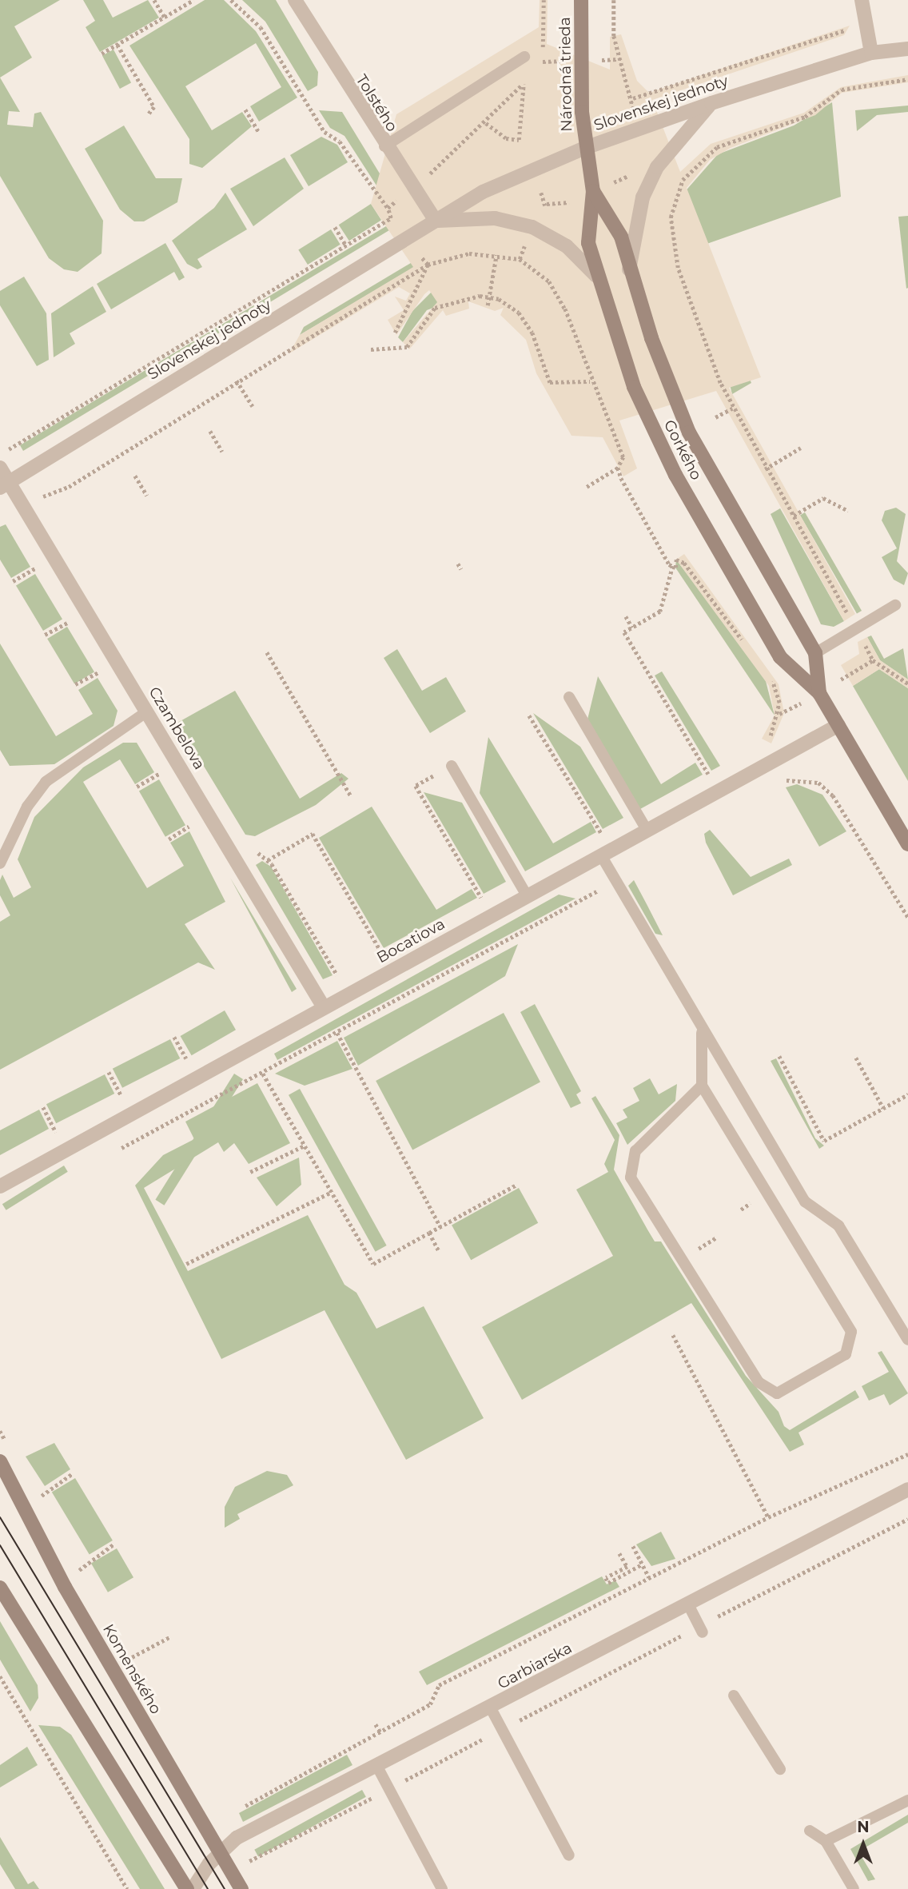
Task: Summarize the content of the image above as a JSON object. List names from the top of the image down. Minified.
{"streets":{"street":["Národná trieda","Tolstého","Slovenskej jednoty","Gorkého","Czambelova","Bocatiova","Garbiarska","Komenského"]},"crossings":[["Národná trieda","Slovenskej jednoty"],["Národná trieda","Gorkého"],["Tolstého","Slovenskej jednoty"],["Slovenskej jednoty","Gorkého"],["Slovenskej jednoty","Czambelova"],["Gorkého","Bocatiova"],["Czambelova","Bocatiova"],["Garbiarska","Komenského"]],"north":"top"}
